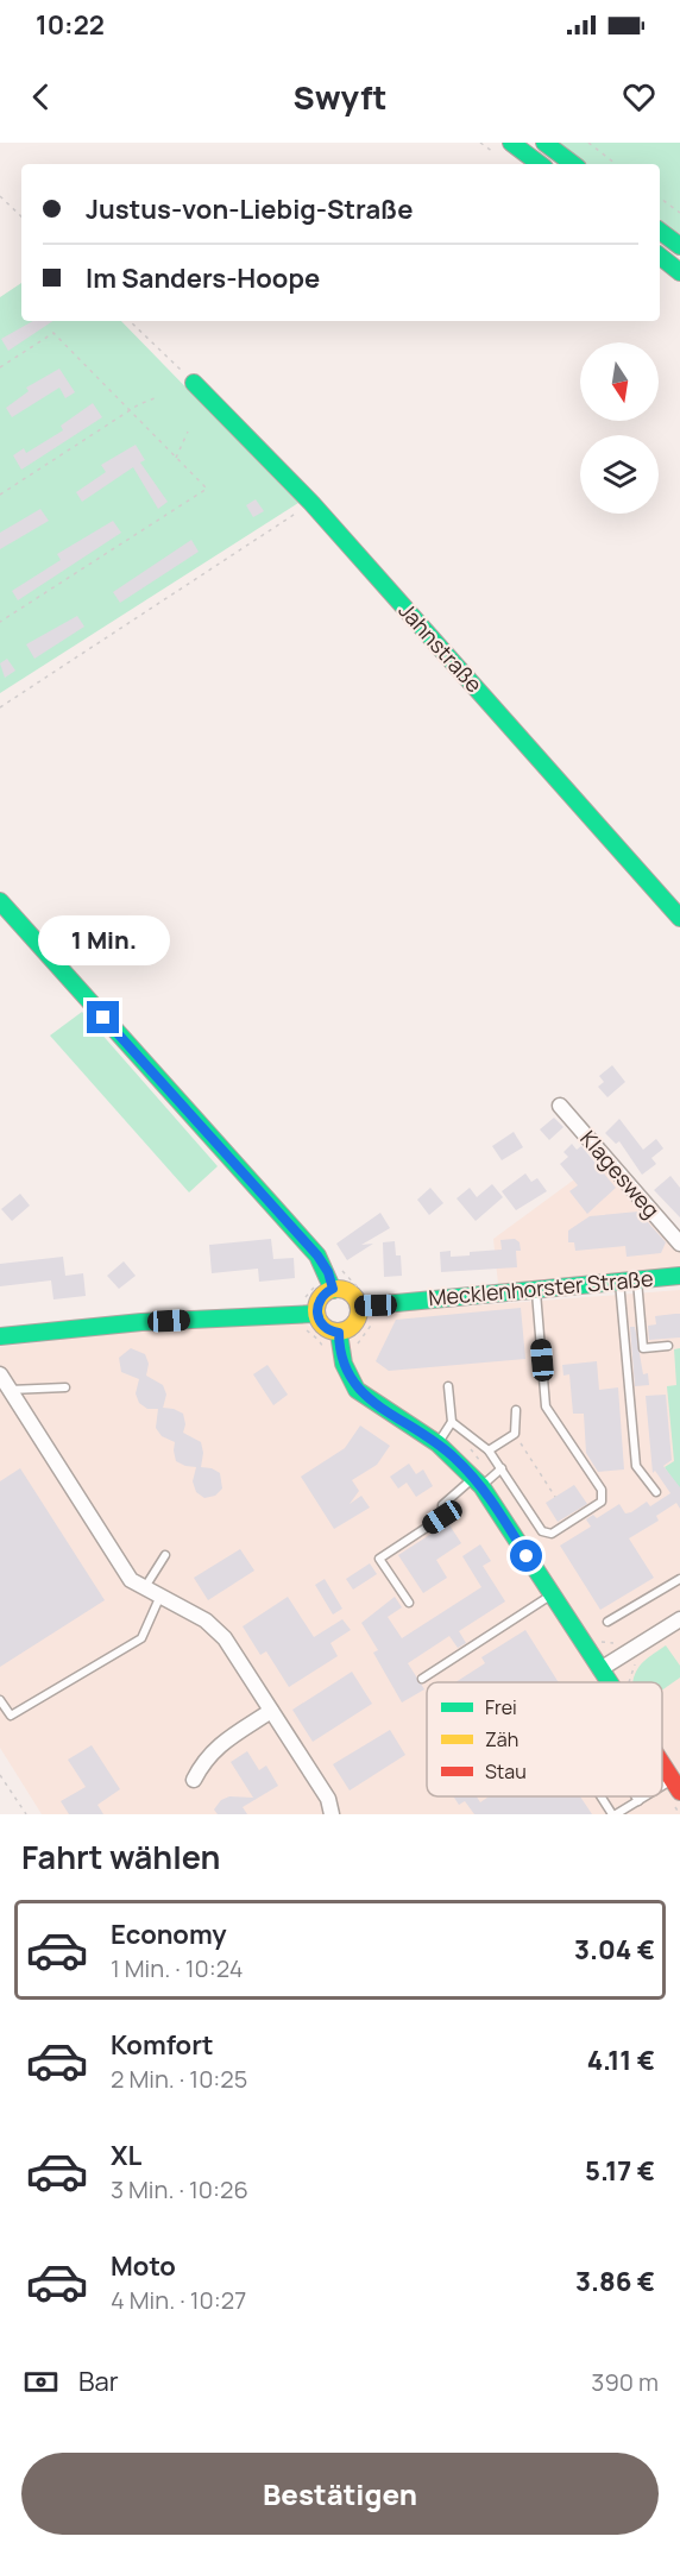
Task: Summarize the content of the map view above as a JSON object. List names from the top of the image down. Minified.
{"streets":{"main road":["Jahnstraße","Mecklenhorster Straße"],"street":["Klagesweg"]},"legend":["Frei","Zäh","Stau"],"north":"bottom","page":{"status":"10:22","header":"Swyft","banner":["Justus-von-Liebig-Straße","Im Sanders-Hoope"],"bubble":"1 Min.","heading":"Fahrt wählen","list":[{"name":"Economy","note":"1 Min. · 10:24","value":"3.04 €"},{"name":"Komfort","note":"2 Min. · 10:25","value":"4.11 €"},{"name":"XL","note":"3 Min. · 10:26","value":"5.17 €"},{"name":"Moto","note":"4 Min. · 10:27","value":"3.86 €"}],"pay":["Bar","390 m"],"buttons":"Bestätigen"}}
